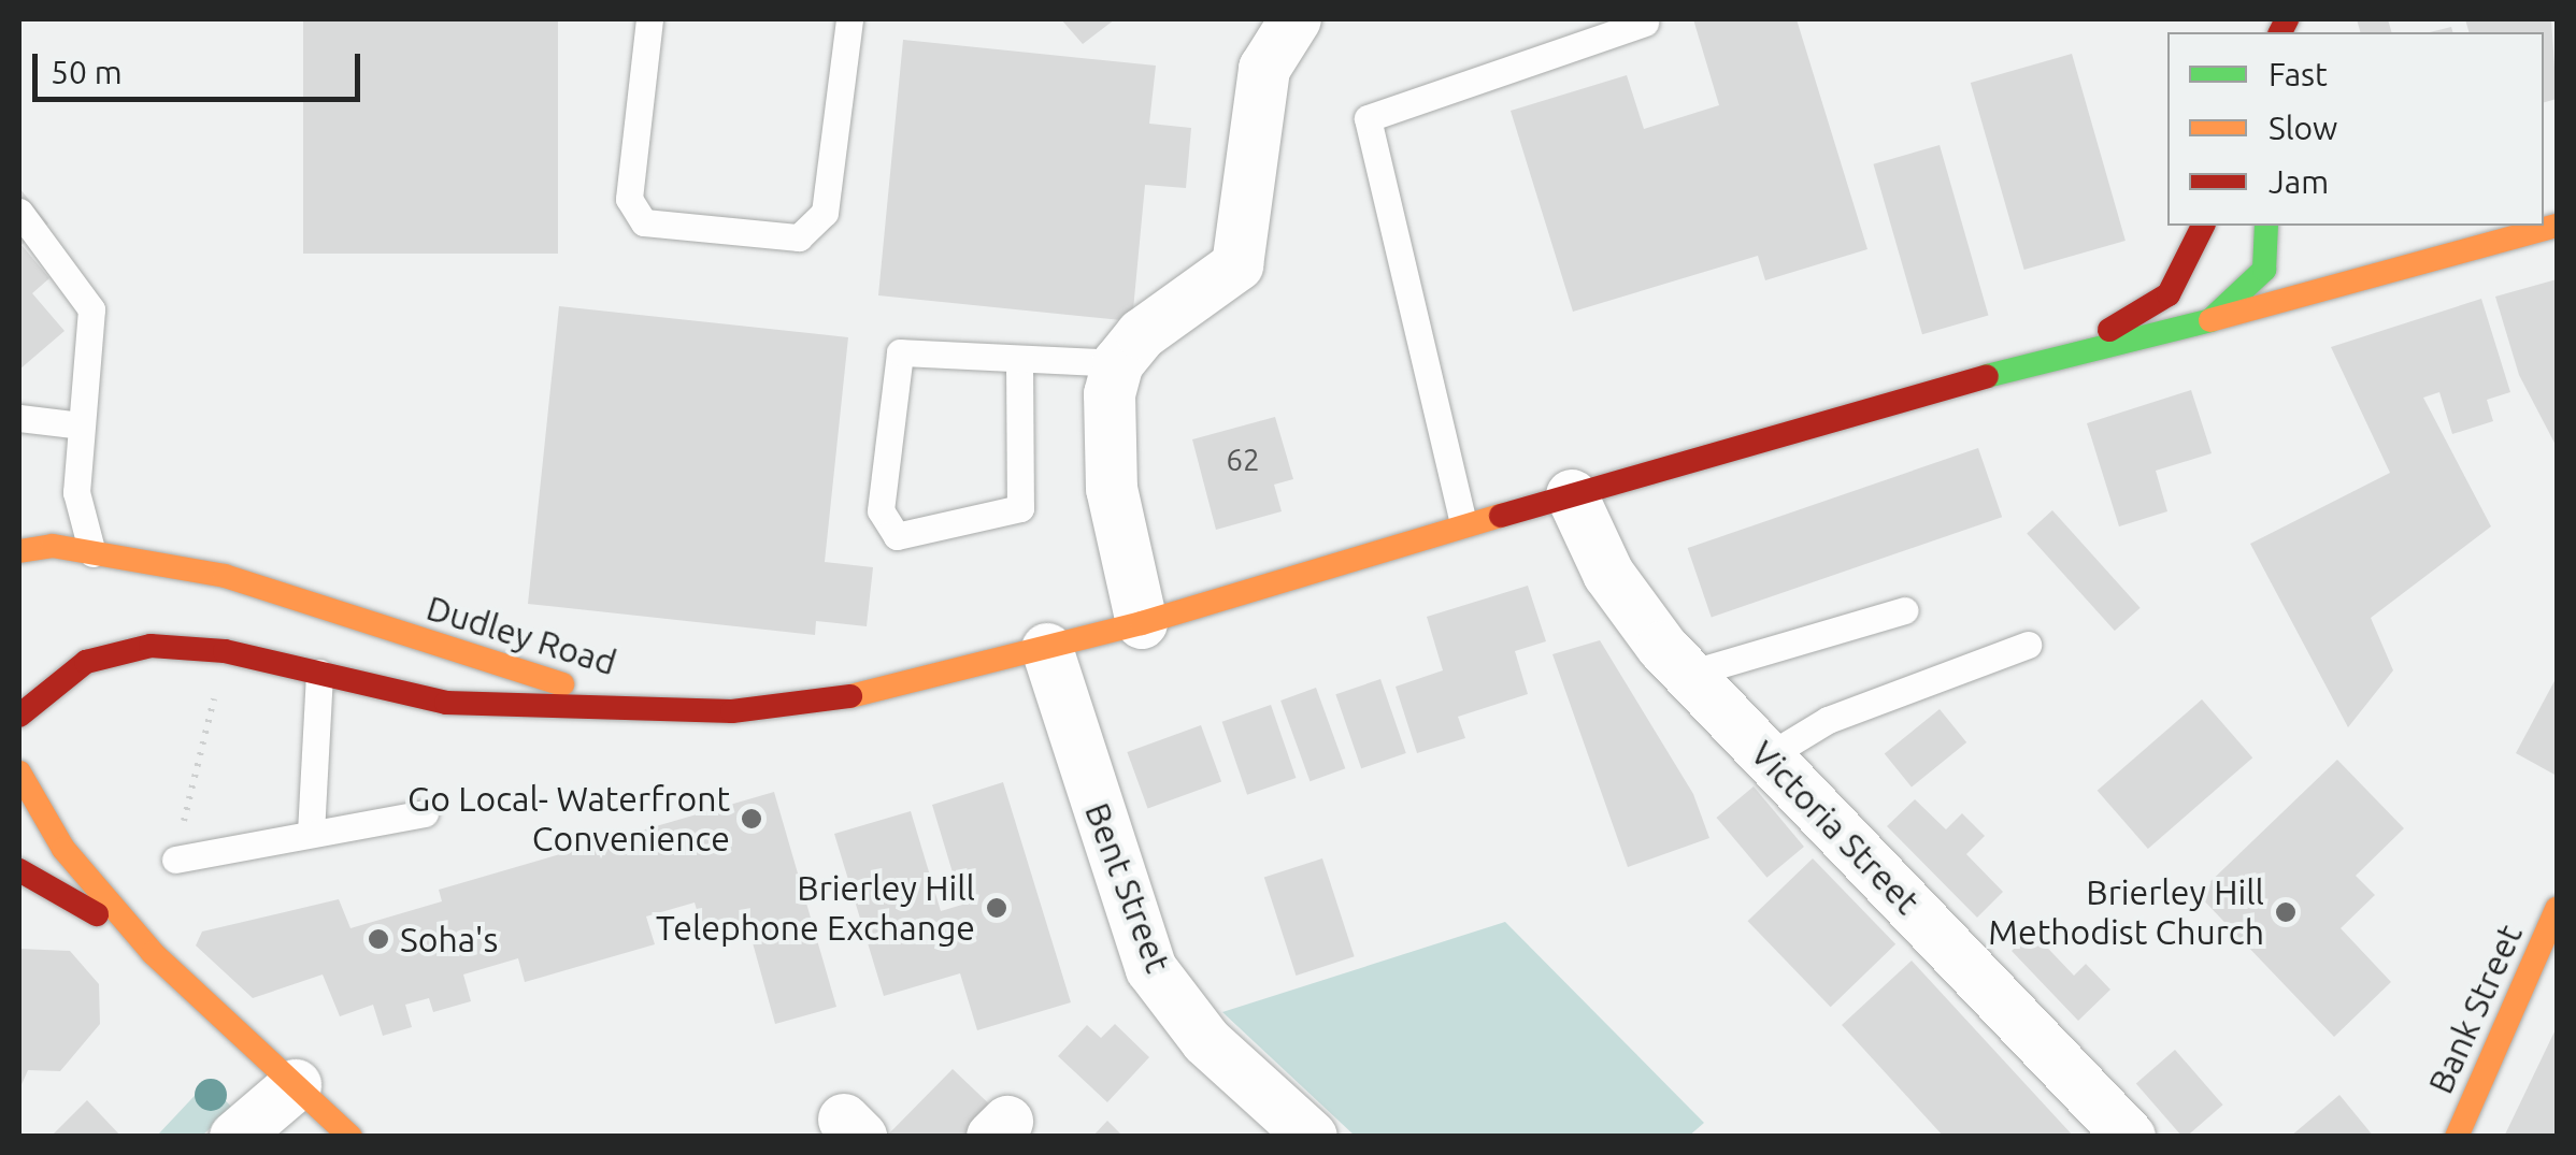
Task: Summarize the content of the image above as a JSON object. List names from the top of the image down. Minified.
{"streets":{"main road":["Dudley Road","Bank Street"],"street":["Victoria Street","Bent Street"]},"places":["Go Local- Waterfront Convenience","Brierley Hill Telephone Exchange","Brierley Hill Methodist Church","Soha's"],"house_numbers":["62"],"legend":["Fast","Slow","Jam"],"scale_bar":"50 m"}
